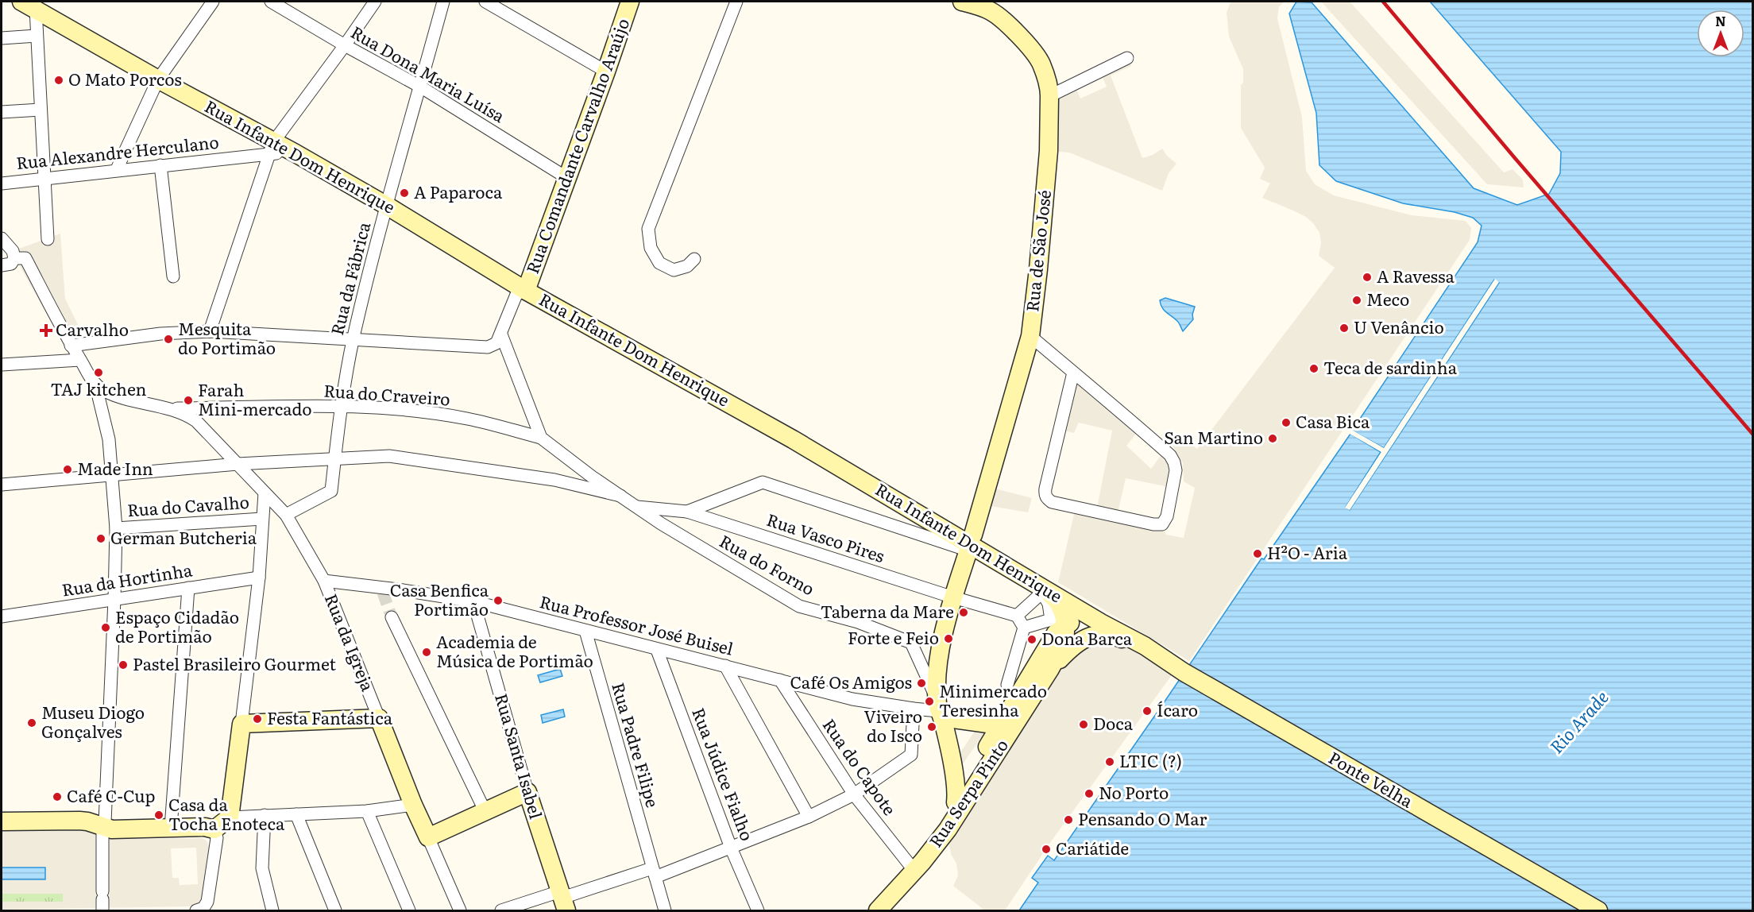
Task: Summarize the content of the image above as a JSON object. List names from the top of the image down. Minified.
{"streets":{"street":["Rua Dona Maria Luísa","Rua Comandante Carvalho Araújo","Rua Alexandre Herculano","Rua Infante Dom Henrique","Rua de São José","Rua da Fábrica","Rua do Craveiro","Rua do Cavalho","Rua Vasco Pires","Rua do Forno","Rua da Hortinha","Rua Professor José Buisel","Rua da Igreja","Rua Padre Filipe","Rua Santa Isabel","Rua do Capote","Rua Júdice Fialho","Ponte Velha","Rua Serpa Pinto"]},"crossings":[["Rua Dona Maria Luísa","Rua Comandante Carvalho Araújo"],["Rua Dona Maria Luísa","Rua da Fábrica"],["Rua Comandante Carvalho Araújo","Rua Infante Dom Henrique"],["Rua Alexandre Herculano","Rua Infante Dom Henrique"],["Rua Infante Dom Henrique","Rua da Fábrica"],["Rua Infante Dom Henrique","Ponte Velha"],["Rua de São José","Rua Vasco Pires"],["Rua de São José","Rua do Forno"],["Rua de São José","Rua Professor José Buisel"],["Rua da Fábrica","Rua do Craveiro"],["Rua da Fábrica","Rua da Igreja"],["Rua do Craveiro","Rua do Forno"],["Rua do Craveiro","Rua da Igreja"],["Rua do Forno","Rua Professor José Buisel"],["Rua Professor José Buisel","Rua da Igreja"],["Rua Professor José Buisel","Rua Padre Filipe"],["Rua Professor José Buisel","Rua Santa Isabel"],["Rua Professor José Buisel","Rua do Capote"],["Rua Professor José Buisel","Rua Júdice Fialho"],["Rua do Capote","Rua Serpa Pinto"]],"water":["Rio Arade"],"places":{"other":["O Mato Porcos","A Paparoca","A Ravessa","Meco","U Venâncio","Mesquita do Portimão","Teca de sardinha","TAJ kitchen","Farah Mini-mercado","Casa Bica","San Martino","Made Inn","German Butcheria","H²O - Aria","Casa Benfica Portimão","Taberna da Mare","Espaço Cidadão de Portimão","Forte e Feio","Dona Barca","Academia de Música de Portimão","Pastel Brasileiro Gourmet","Café Os Amigos","Minimercado Teresinha","Ícaro","Festa Fantástica","Museu Diogo Gonçalves","Doca","Viveiro do Isco","LTIC (?)","No Porto","Café C-Cup","Casa da Tocha Enoteca","Pensando O Mar","Cariátide"],"health":["Carvalho"]},"north":"top"}
